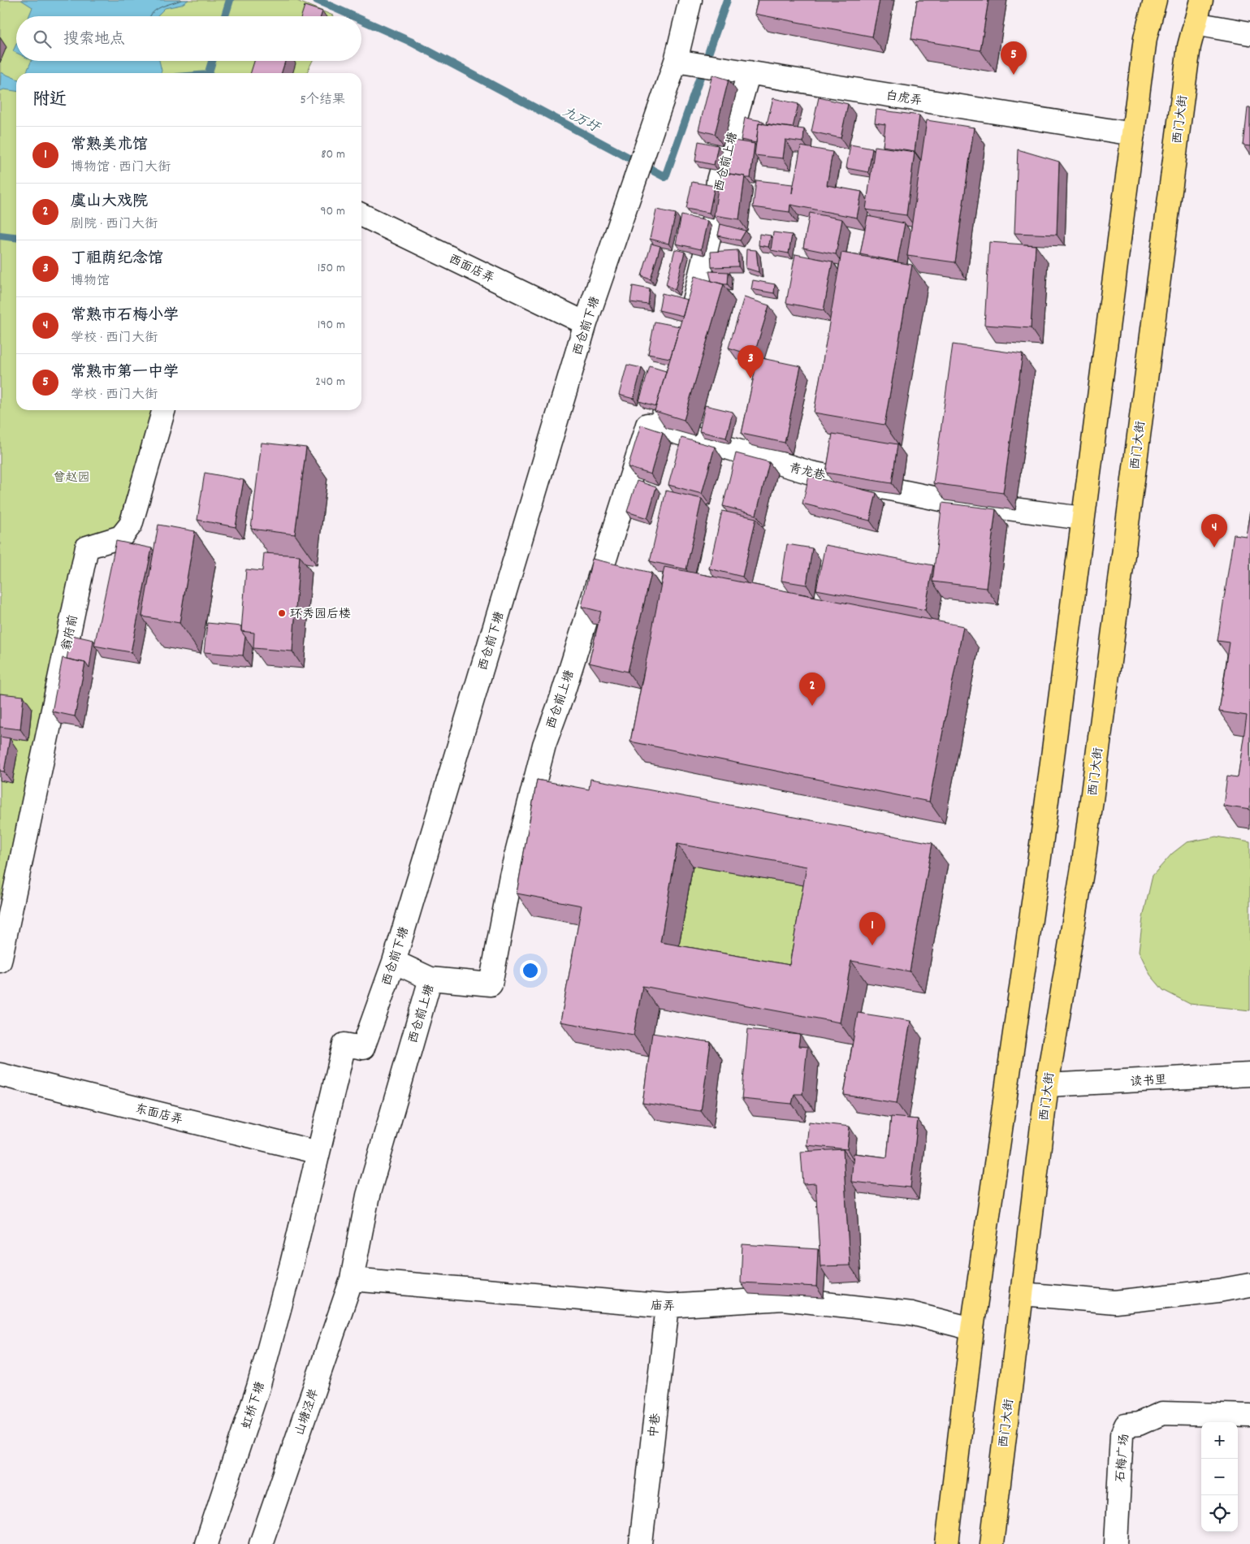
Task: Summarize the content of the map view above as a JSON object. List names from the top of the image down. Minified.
{"streets":{"main road":["西门大街"],"street":["白虎弄","西仓前上塘","西面店弄","西仓前下塘","青龙巷","翁府前","读书里","东面店弄","庙弄","虹桥下塘","山塘泾岸","中巷","石梅广场"]},"crossings":[["白虎弄","西仓前上塘"],["白虎弄","西仓前下塘"],["西门大街","读书里"],["西仓前上塘","青龙巷"],["西仓前上塘","庙弄"],["西仓前上塘","山塘泾岸"],["西面店弄","西仓前下塘"],["西仓前下塘","东面店弄"],["西仓前下塘","虹桥下塘"],["庙弄","山塘泾岸"],["庙弄","中巷"]],"water":["九万圩"],"parks":["曾赵园"],"places":["环秀园后楼"],"page":{"search":"搜索地点","pins":["5","3","4","2","1"],"heading":["附近","5个结果"],"list":[{"mark":"1","name":"常熟美术馆","note":"博物馆 · 西门大街","value":"80 m"},{"mark":"2","name":"虞山大戏院","note":"剧院 · 西门大街","value":"90 m"},{"mark":"3","name":"丁祖荫纪念馆","note":"博物馆","value":"150 m"},{"mark":"4","name":"常熟市石梅小学","note":"学校 · 西门大街","value":"190 m"},{"mark":"5","name":"常熟市第一中学","note":"学校 · 西门大街","value":"240 m"}],"map_buttons":["+","−"]}}
